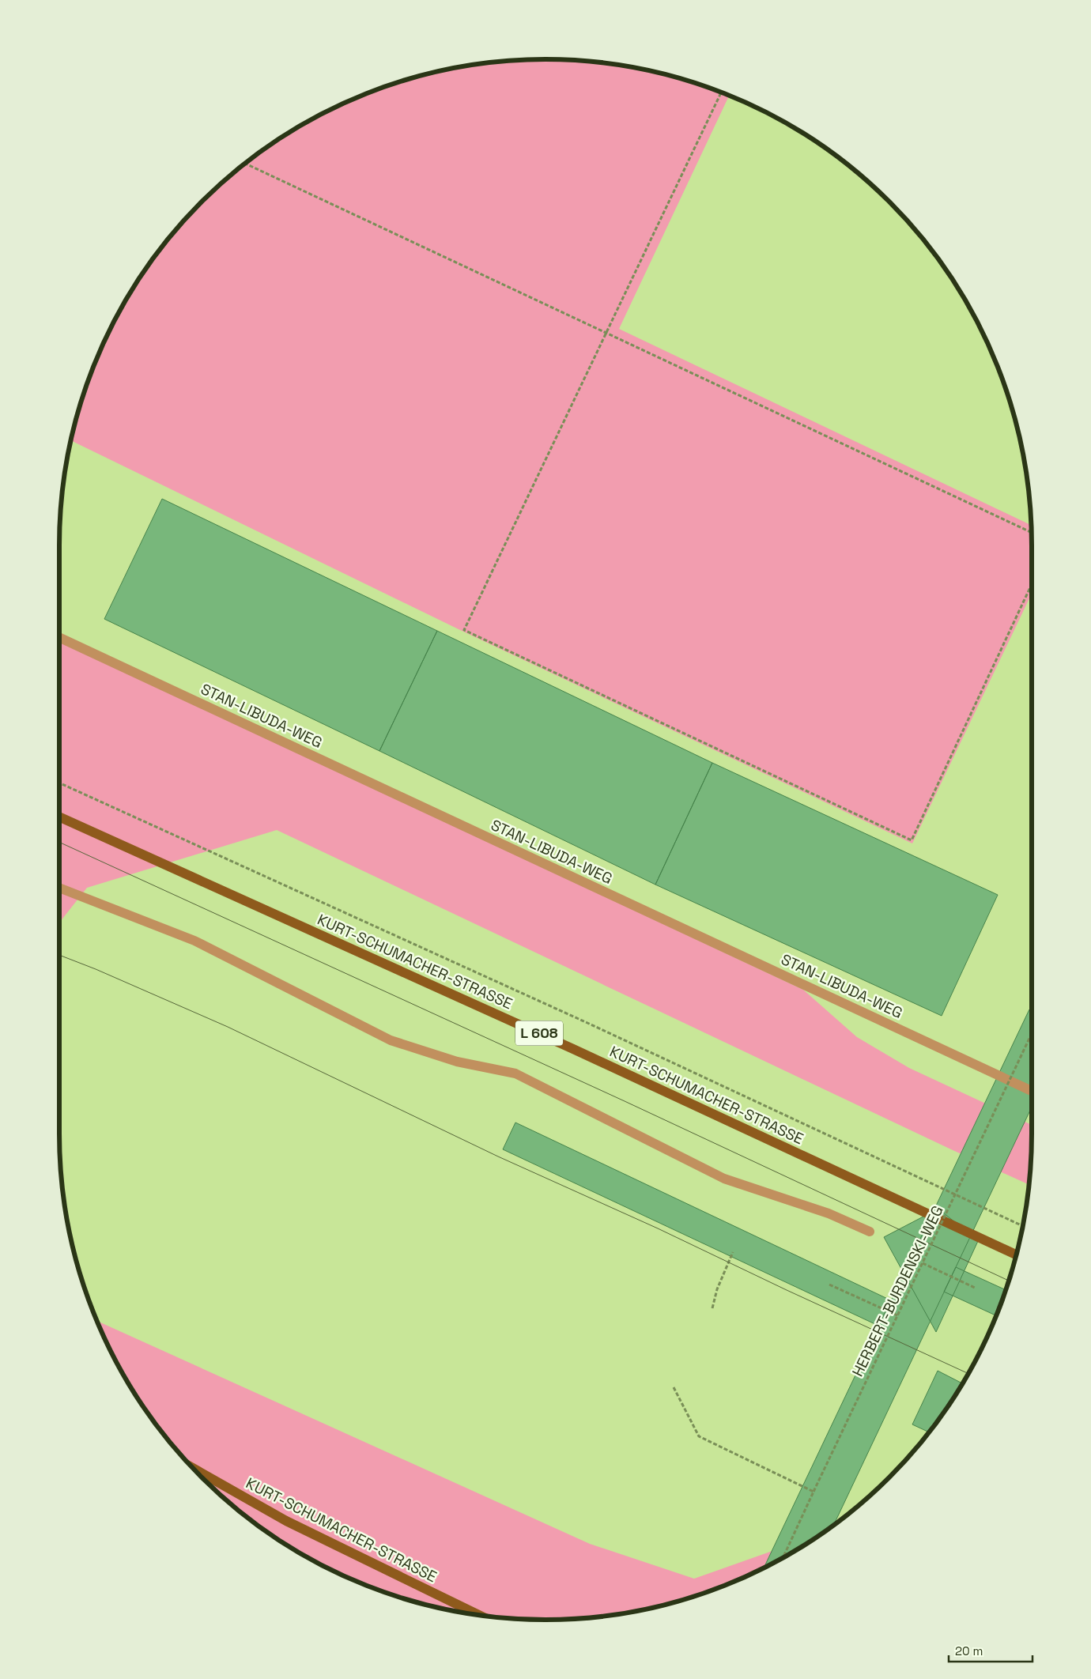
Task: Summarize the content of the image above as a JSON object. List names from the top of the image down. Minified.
{"streets":{"main road":["KURT-SCHUMACHER-STRASSE","L 608"],"street":["STAN-LIBUDA-WEG"],"path":["HERBERT-BURDENSKI-WEG"]},"scale_bar":"20 m"}
